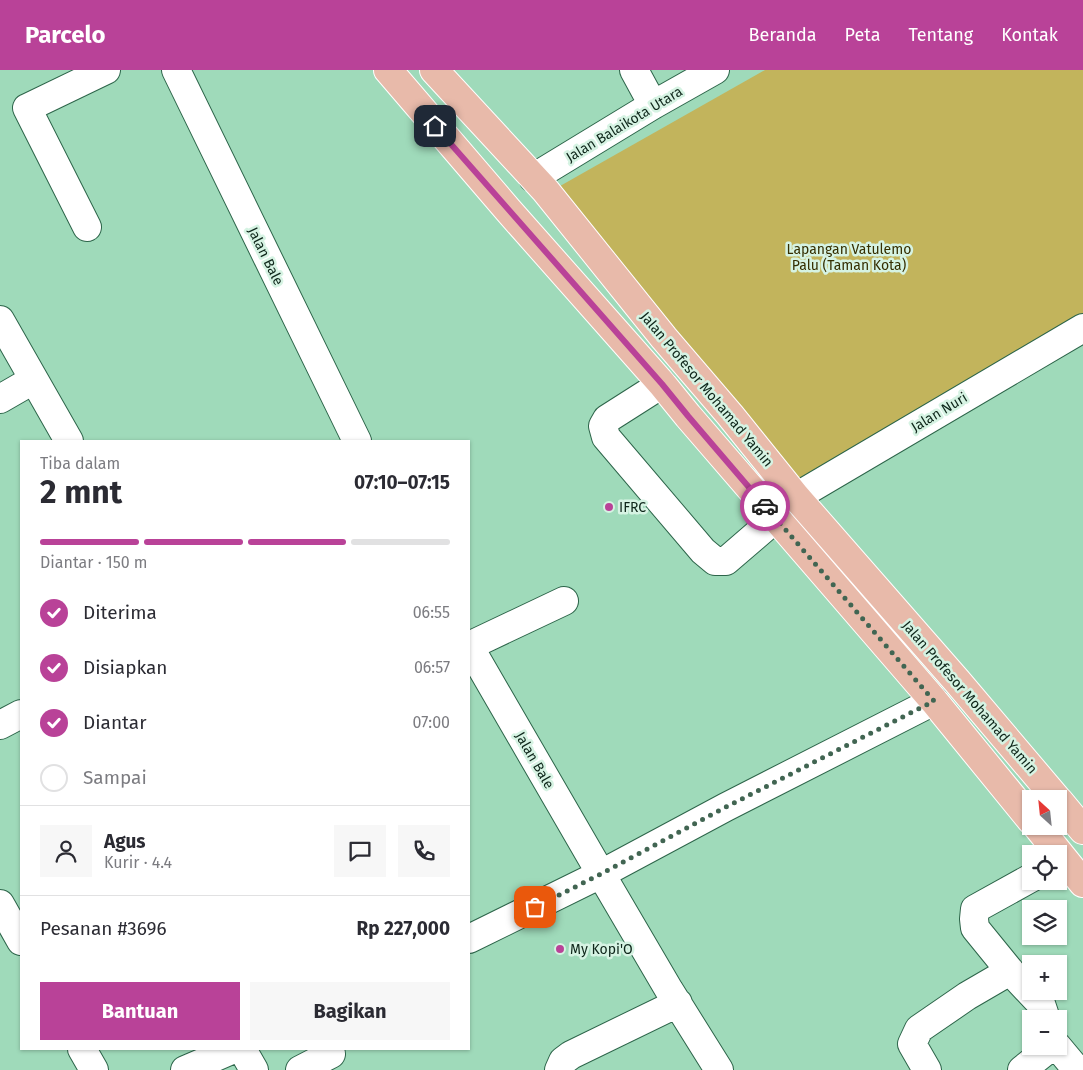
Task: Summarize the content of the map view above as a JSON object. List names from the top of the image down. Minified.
{"streets":{"main road":["Jalan Profesor Mohamad Yamin"],"street":["Jalan Balaikota Utara","Jalan Bale","Jalan Nuri"]},"crossings":[["Jalan Balaikota Utara","Jalan Profesor Mohamad Yamin"],["Jalan Profesor Mohamad Yamin","Jalan Nuri"]],"parks":["Lapangan Vatulemo Palu (Taman Kota)"],"places":["IFRC","My Kopi'O"],"north":"top left","page":{"header":"Parcelo","nav":["Beranda","Peta","Tentang","Kontak"],"heading":["2 mnt","Tiba dalam","07:10–07:15"],"panel":["Agus","Kurir · 4.4","Pesanan #3696","Rp 227,000"],"bar":"Diantar · 150 m","list":[["Diterima","06:55"],["Disiapkan","06:57"],["Diantar","07:00"],"Sampai"],"map_buttons":["+","−"],"buttons":["Bantuan","Bagikan"]}}
